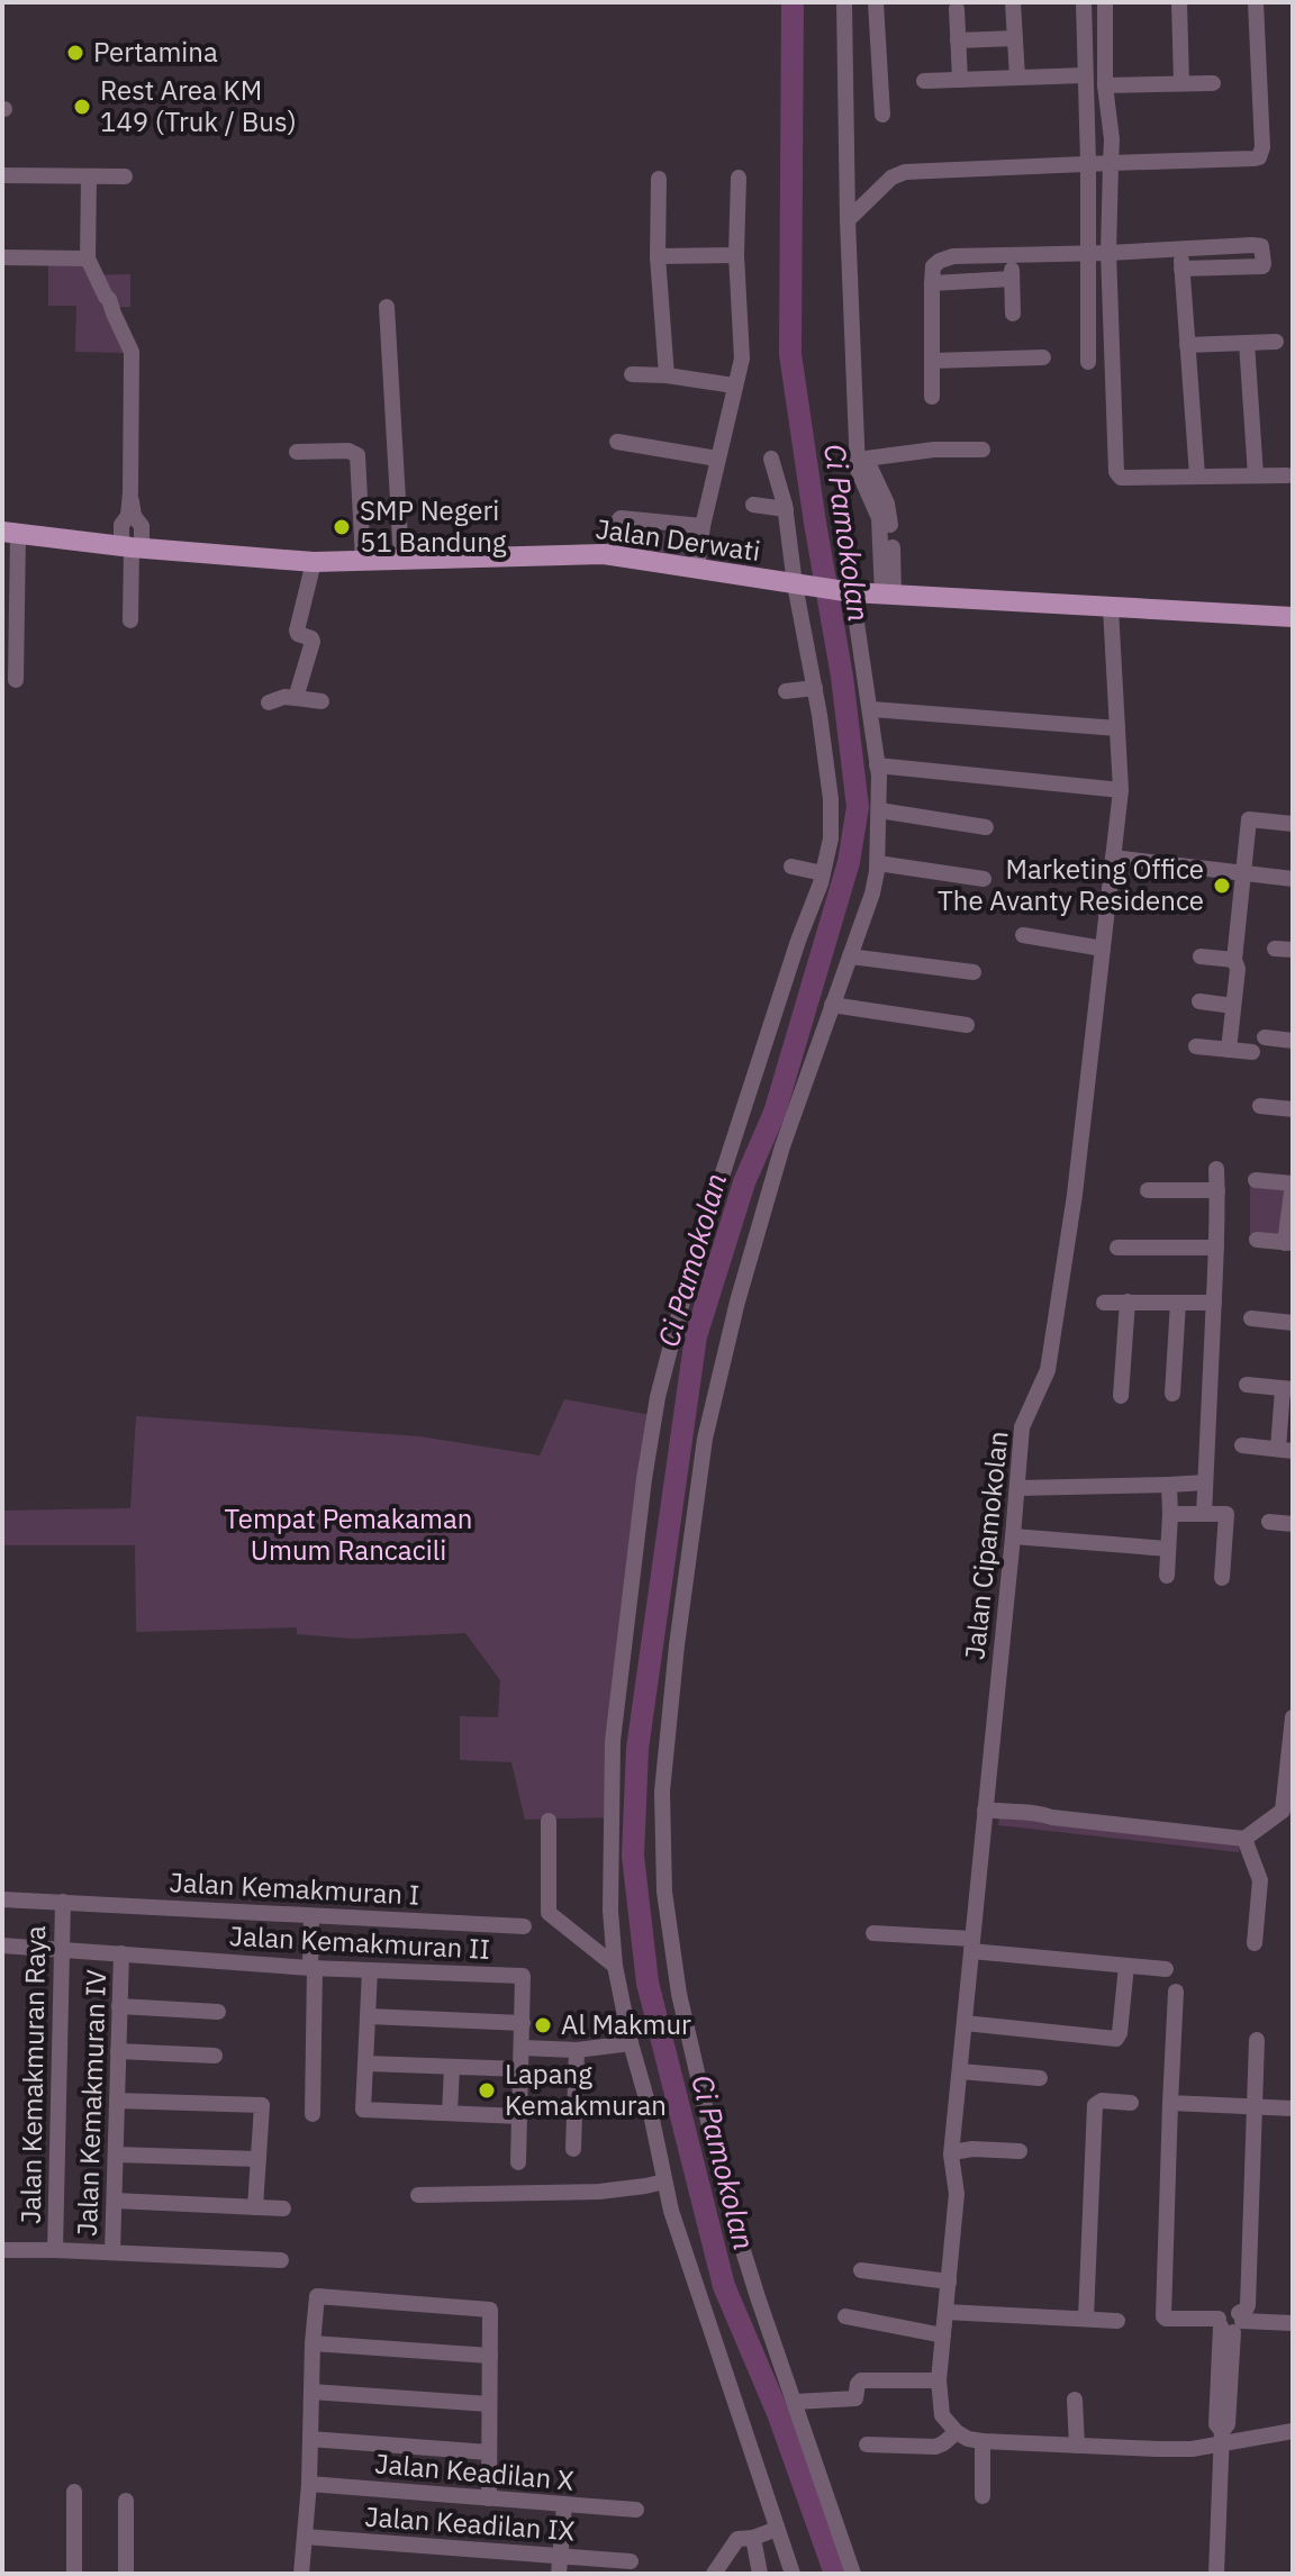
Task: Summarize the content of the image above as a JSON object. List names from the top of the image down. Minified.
{"streets":{"main road":["Jalan Derwati"],"street":["Jalan Cipamokolan","Jalan Kemakmuran I","Jalan Kemakmuran II","Jalan Kemakmuran Raya","Jalan Kemakmuran IV","Jalan Keadilan X","Jalan Keadilan IX"]},"crossings":[["Jalan Derwati","Jalan Cipamokolan"],["Jalan Kemakmuran I","Jalan Kemakmuran Raya"],["Jalan Kemakmuran II","Jalan Kemakmuran Raya"],["Jalan Kemakmuran II","Jalan Kemakmuran IV"]],"water":["Ci Pamokolan"],"parks":["Tempat Pemakaman Umum Rancacili"],"places":["Pertamina","Rest Area KM 149 (Truk / Bus)","SMP Negeri 51 Bandung","Marketing Office The Avanty Residence","Al Makmur","Lapang Kemakmuran"]}
